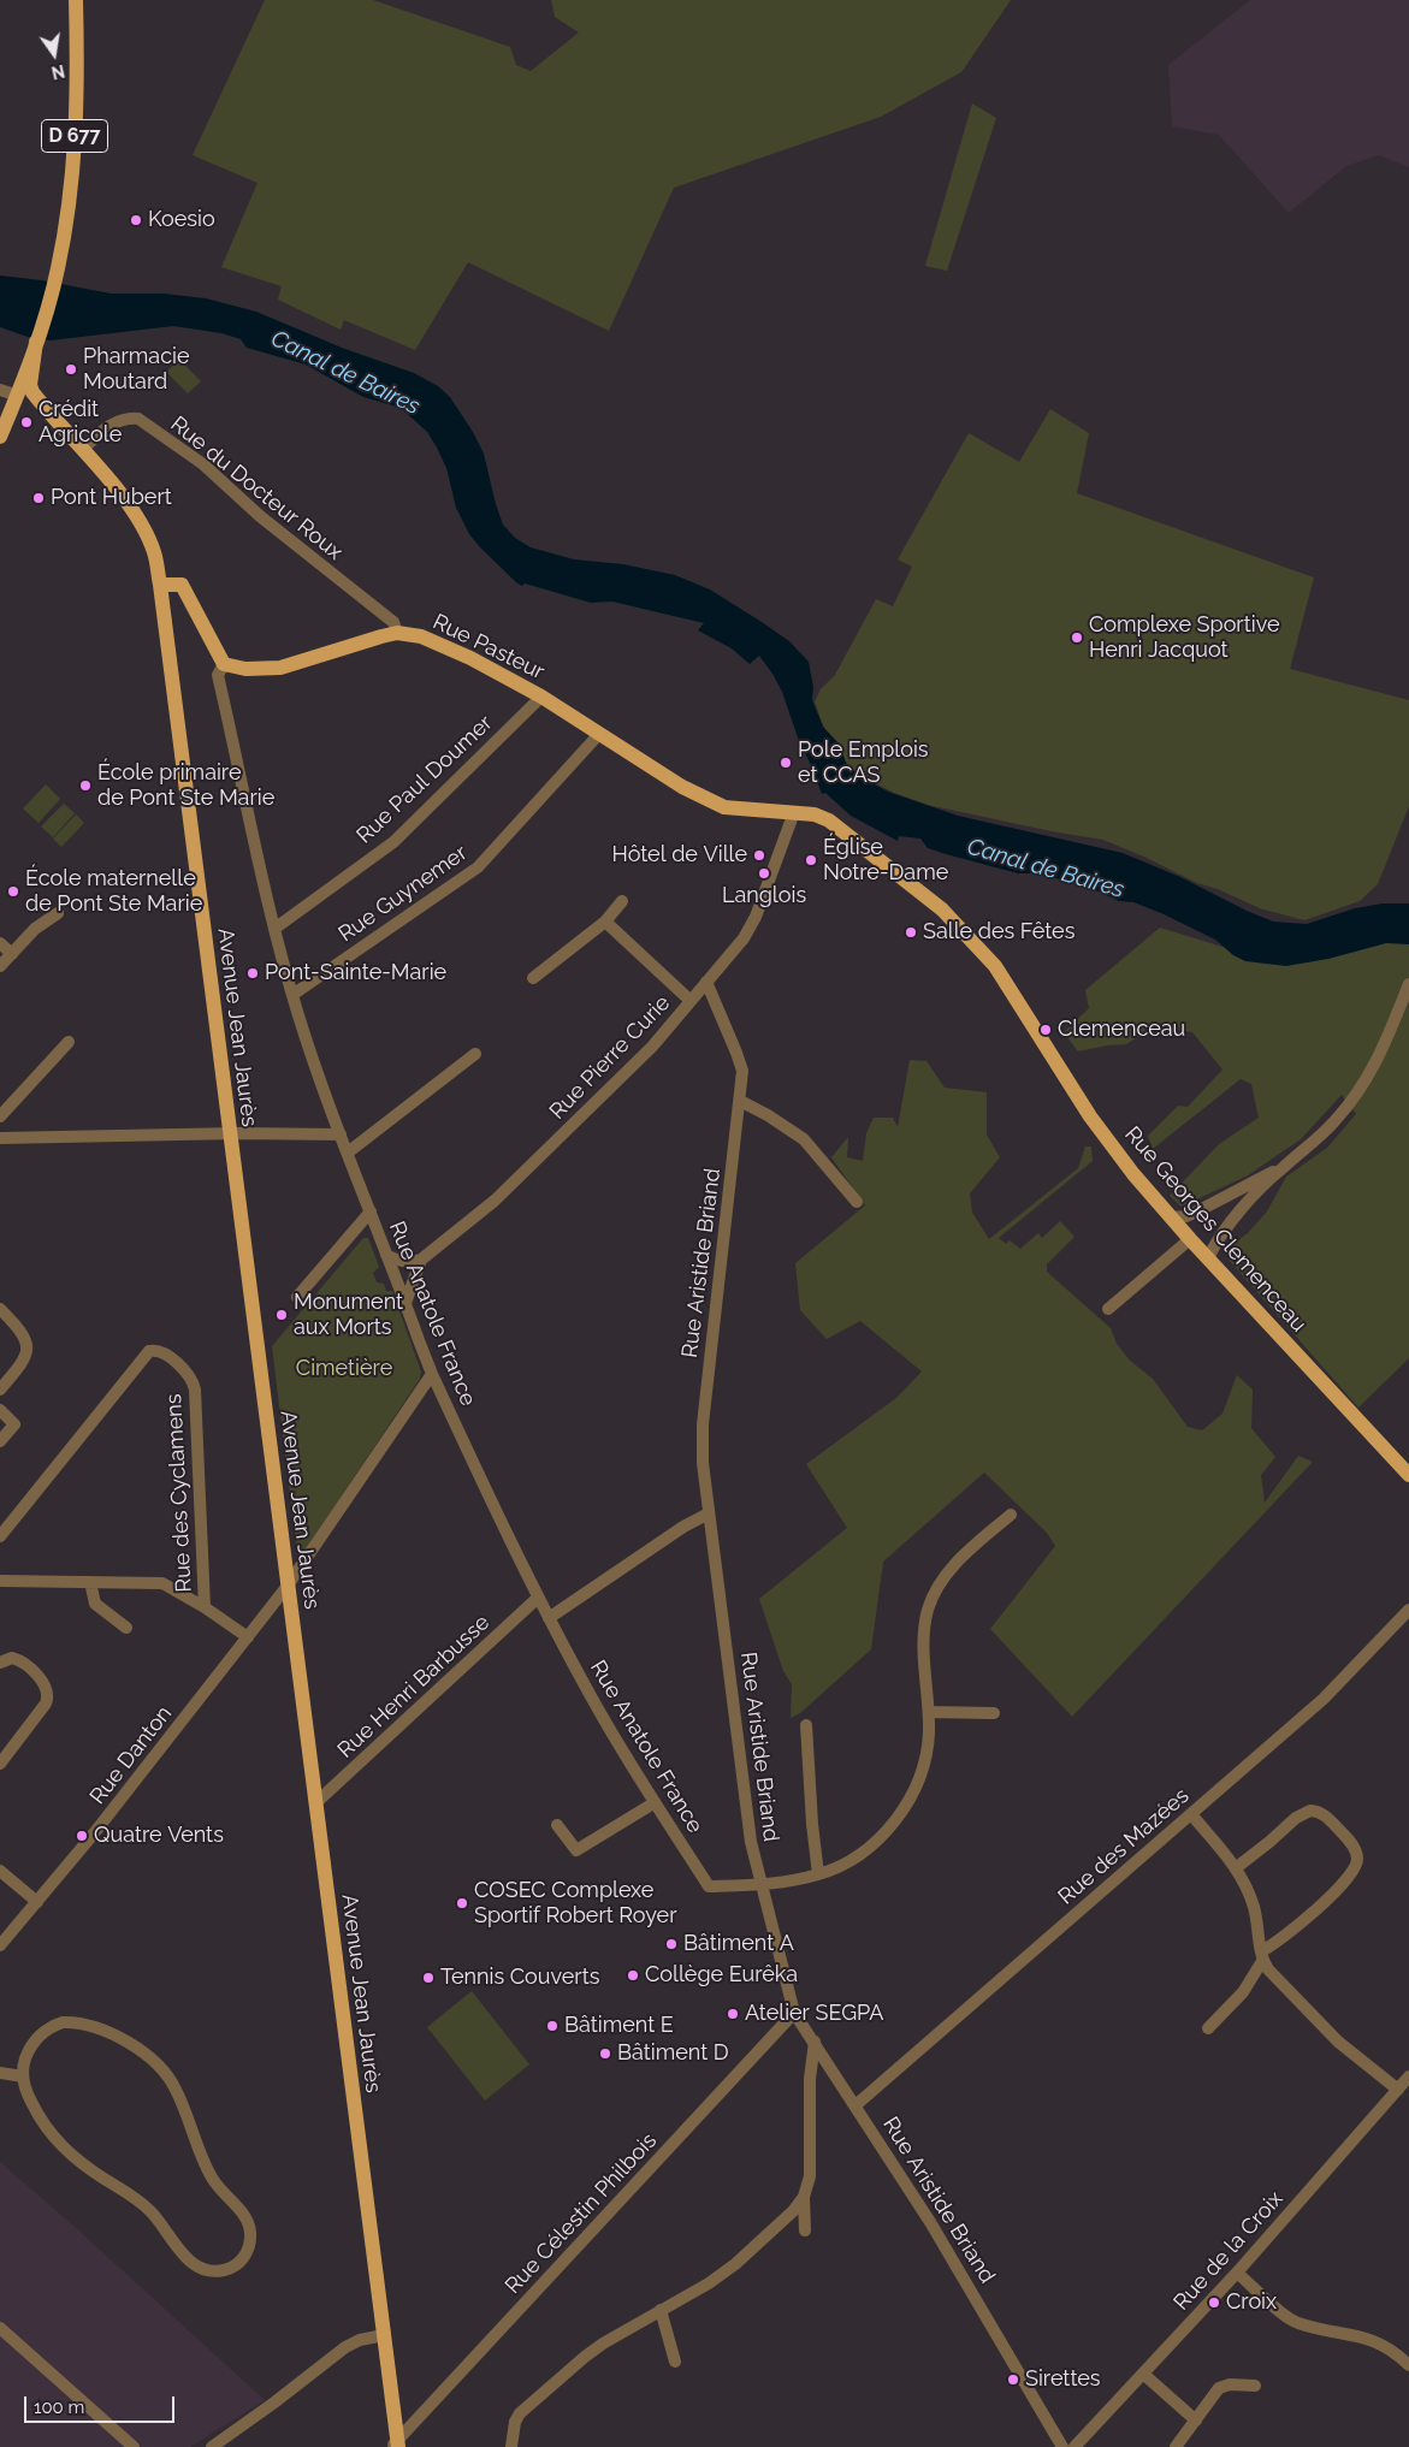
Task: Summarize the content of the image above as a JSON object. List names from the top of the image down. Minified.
{"streets":{"main road":["D 677","Rue Pasteur","Avenue Jean Jaurès","Rue Georges Clemenceau"],"street":["Rue du Docteur Roux","Rue Paul Doumer","Rue Guynemer","Rue Pierre Curie","Rue Aristide Briand","Rue Anatole France","Rue des Cyclamens","Rue Henri Barbusse","Rue Danton","Rue des Mazées","Rue Célestin Philbois","Rue de la Croix"]},"crossings":[["D 677","Avenue Jean Jaurès"],["Rue du Docteur Roux","Rue Pasteur"],["Rue du Docteur Roux","Avenue Jean Jaurès"],["Rue Pasteur","Rue Paul Doumer"],["Rue Pasteur","Rue Guynemer"],["Rue Pasteur","Rue Pierre Curie"],["Rue Pasteur","Rue Georges Clemenceau"],["Rue Pasteur","Rue Anatole France"],["Rue Paul Doumer","Rue Anatole France"],["Rue Guynemer","Rue Anatole France"],["Avenue Jean Jaurès","Rue Henri Barbusse"],["Avenue Jean Jaurès","Rue Danton"],["Avenue Jean Jaurès","Rue Célestin Philbois"],["Rue Pierre Curie","Rue Aristide Briand"],["Rue Aristide Briand","Rue Anatole France"],["Rue Aristide Briand","Rue des Mazées"],["Rue Aristide Briand","Rue Célestin Philbois"],["Rue Anatole France","Rue Henri Barbusse"],["Rue Anatole France","Rue Danton"]],"water":["Canal de Baires"],"parks":["Cimetière"],"places":["Koesio","Pharmacie Moutard","Crédit Agricole","Pont Hubert","Complexe Sportive Henri Jacquot","Pole Emplois et CCAS","École primaire de Pont Ste Marie","Hôtel de Ville","Église Notre-Dame","Langlois","École maternelle de Pont Ste Marie","Salle des Fêtes","Pont-Sainte-Marie","Clemenceau","Monument aux Morts","Quatre Vents","COSEC Complexe Sportif Robert Royer","Bâtiment A","Collège Eurêka","Tennis Couverts","Atelier SEGPA","Bâtiment E","Bâtiment D","Croix","Sirettes"],"scale_bar":"100 m","north":"bottom"}
